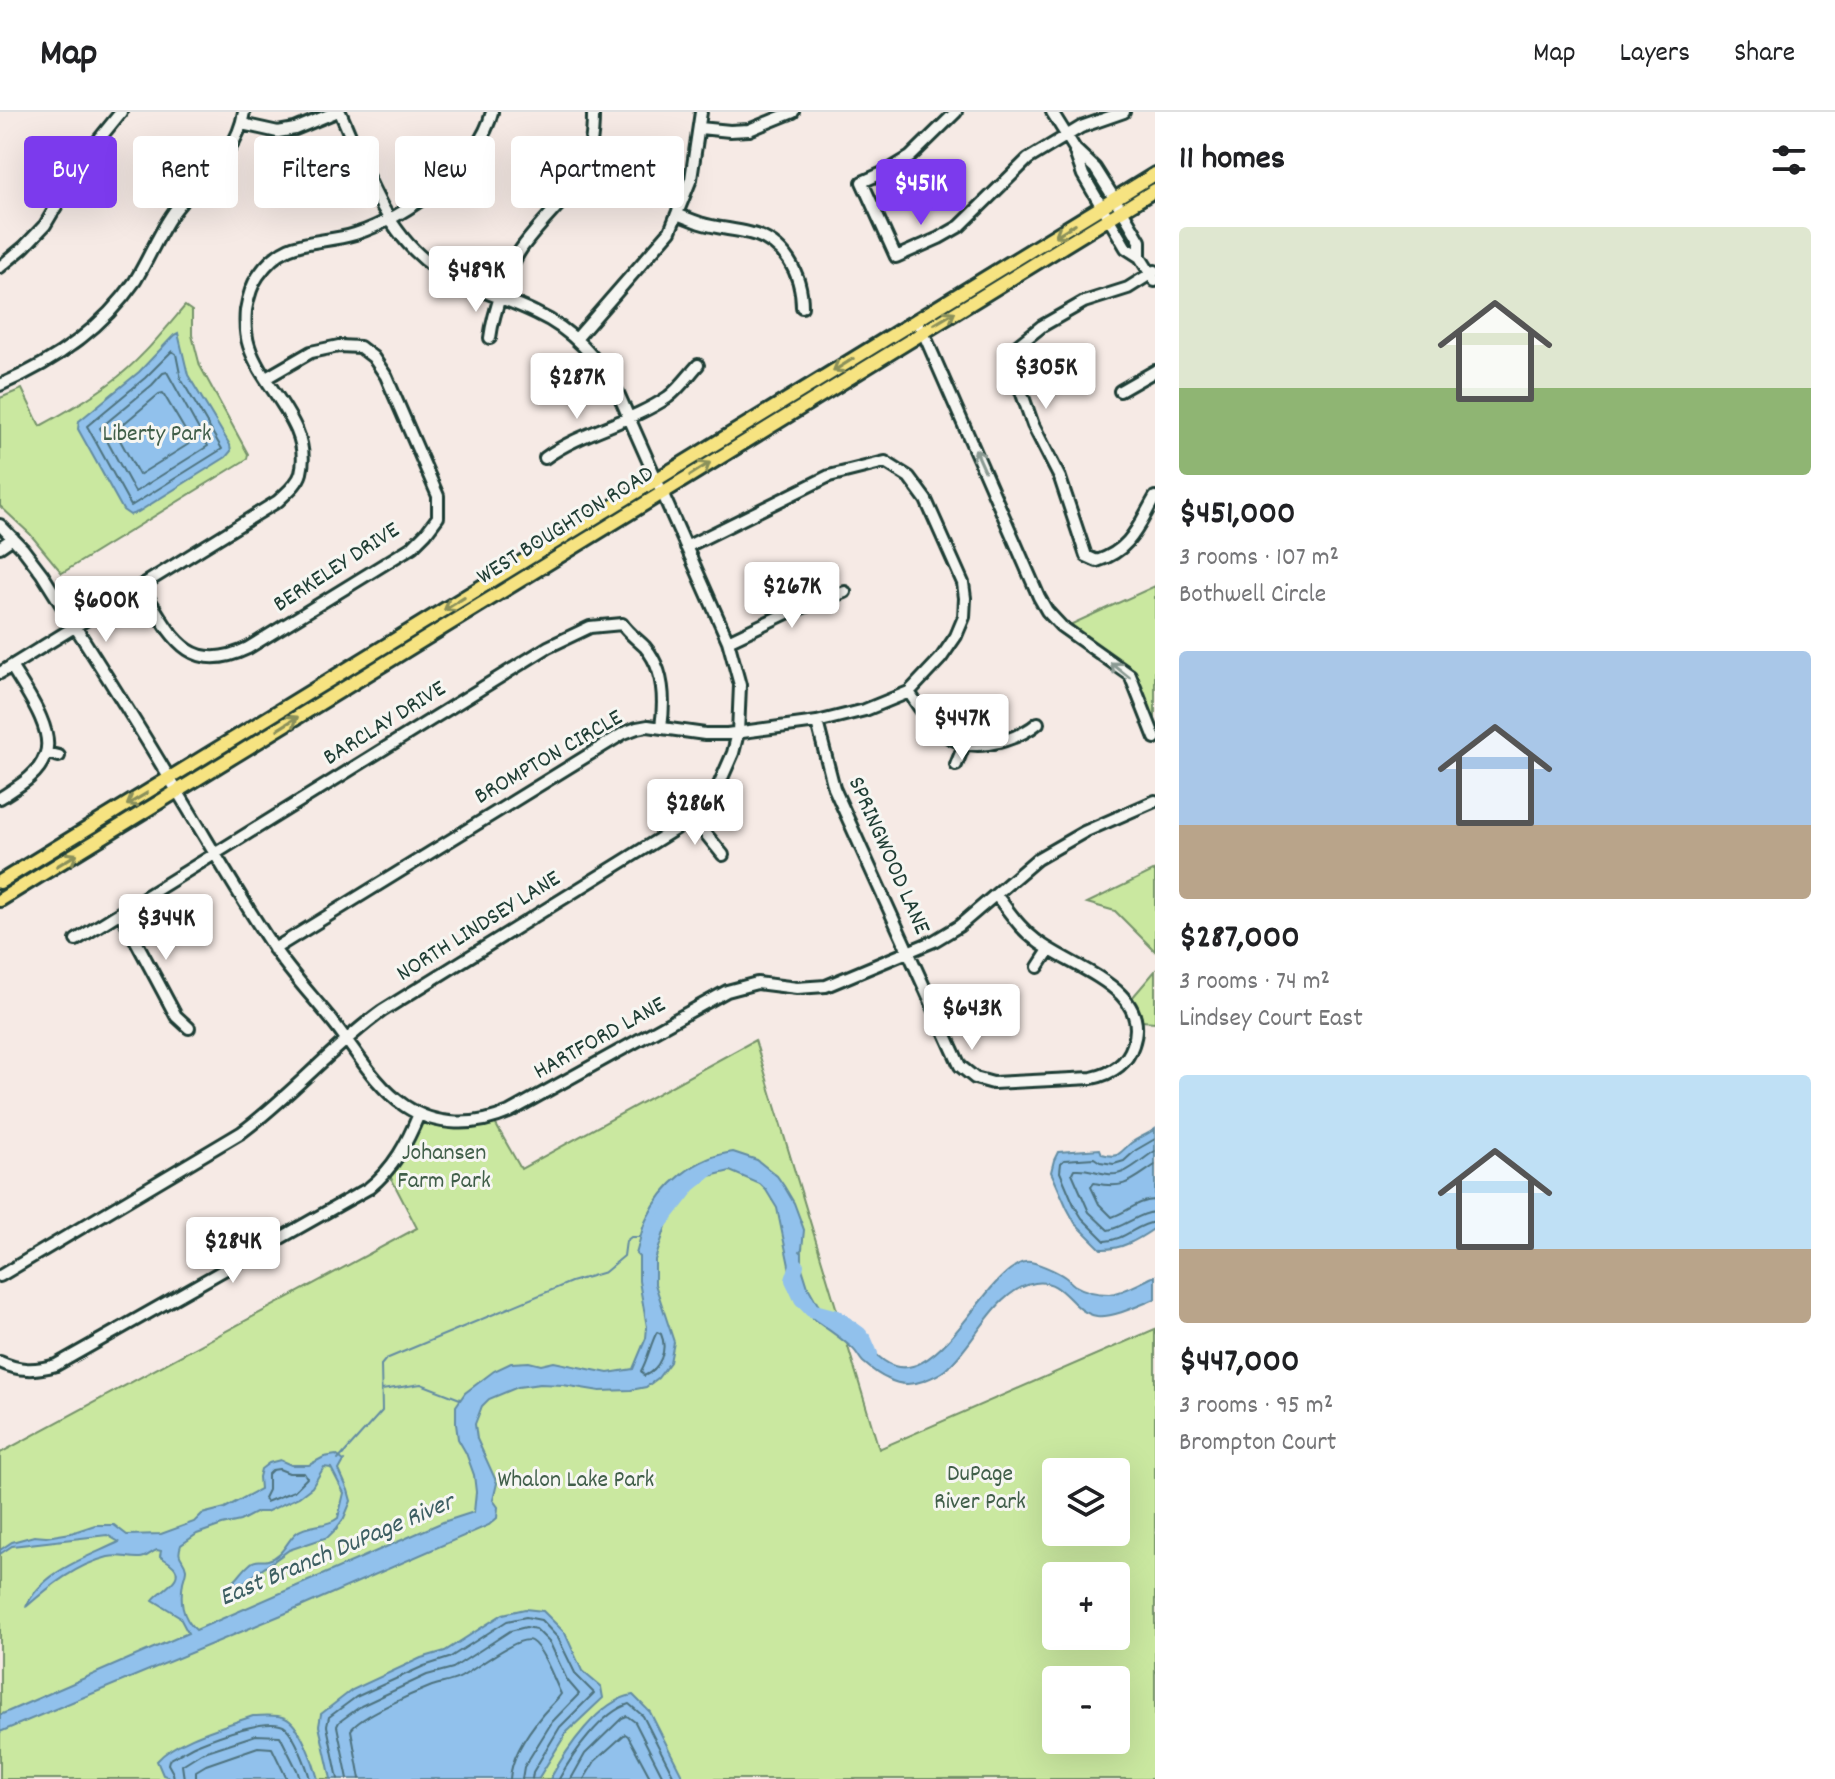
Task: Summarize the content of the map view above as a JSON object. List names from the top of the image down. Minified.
{"streets":{"main road":["WEST BOUGHTON ROAD"],"street":["BERKELEY DRIVE","BARCLAY DRIVE","BROMPTON CIRCLE","SPRINGWOOD LANE","NORTH LINDSEY LANE","HARTFORD LANE"]},"crossings":[["WEST BOUGHTON ROAD","NORTH LINDSEY LANE"],["WEST BOUGHTON ROAD","HARTFORD LANE"],["BARCLAY DRIVE","BROMPTON CIRCLE"],["BARCLAY DRIVE","HARTFORD LANE"],["BROMPTON CIRCLE","SPRINGWOOD LANE"],["BROMPTON CIRCLE","NORTH LINDSEY LANE"],["BROMPTON CIRCLE","HARTFORD LANE"],["SPRINGWOOD LANE","HARTFORD LANE"],["NORTH LINDSEY LANE","HARTFORD LANE"]],"water":["East Branch DuPage River"],"parks":["Liberty Park","Johansen Farm Park","DuPage River Park","Whalon Lake Park"],"page":{"header":"Map","nav":["Map","Layers","Share"],"heading":"11 homes","chip":["Buy","Rent","Filters","New","Apartment"],"price":["$451K","$489K","$305K","$287K","$267K","$600K","$447K","$286K","$344K","$643K","$284K"],"list":[{"name":"$451,000","note":"3 rooms · 107 m² · Bothwell Circle"},{"name":"$287,000","note":"3 rooms · 74 m² · Lindsey Court East"},{"name":"$447,000","note":"3 rooms · 95 m² · Brompton Court"}],"map_buttons":["+","−"]}}
